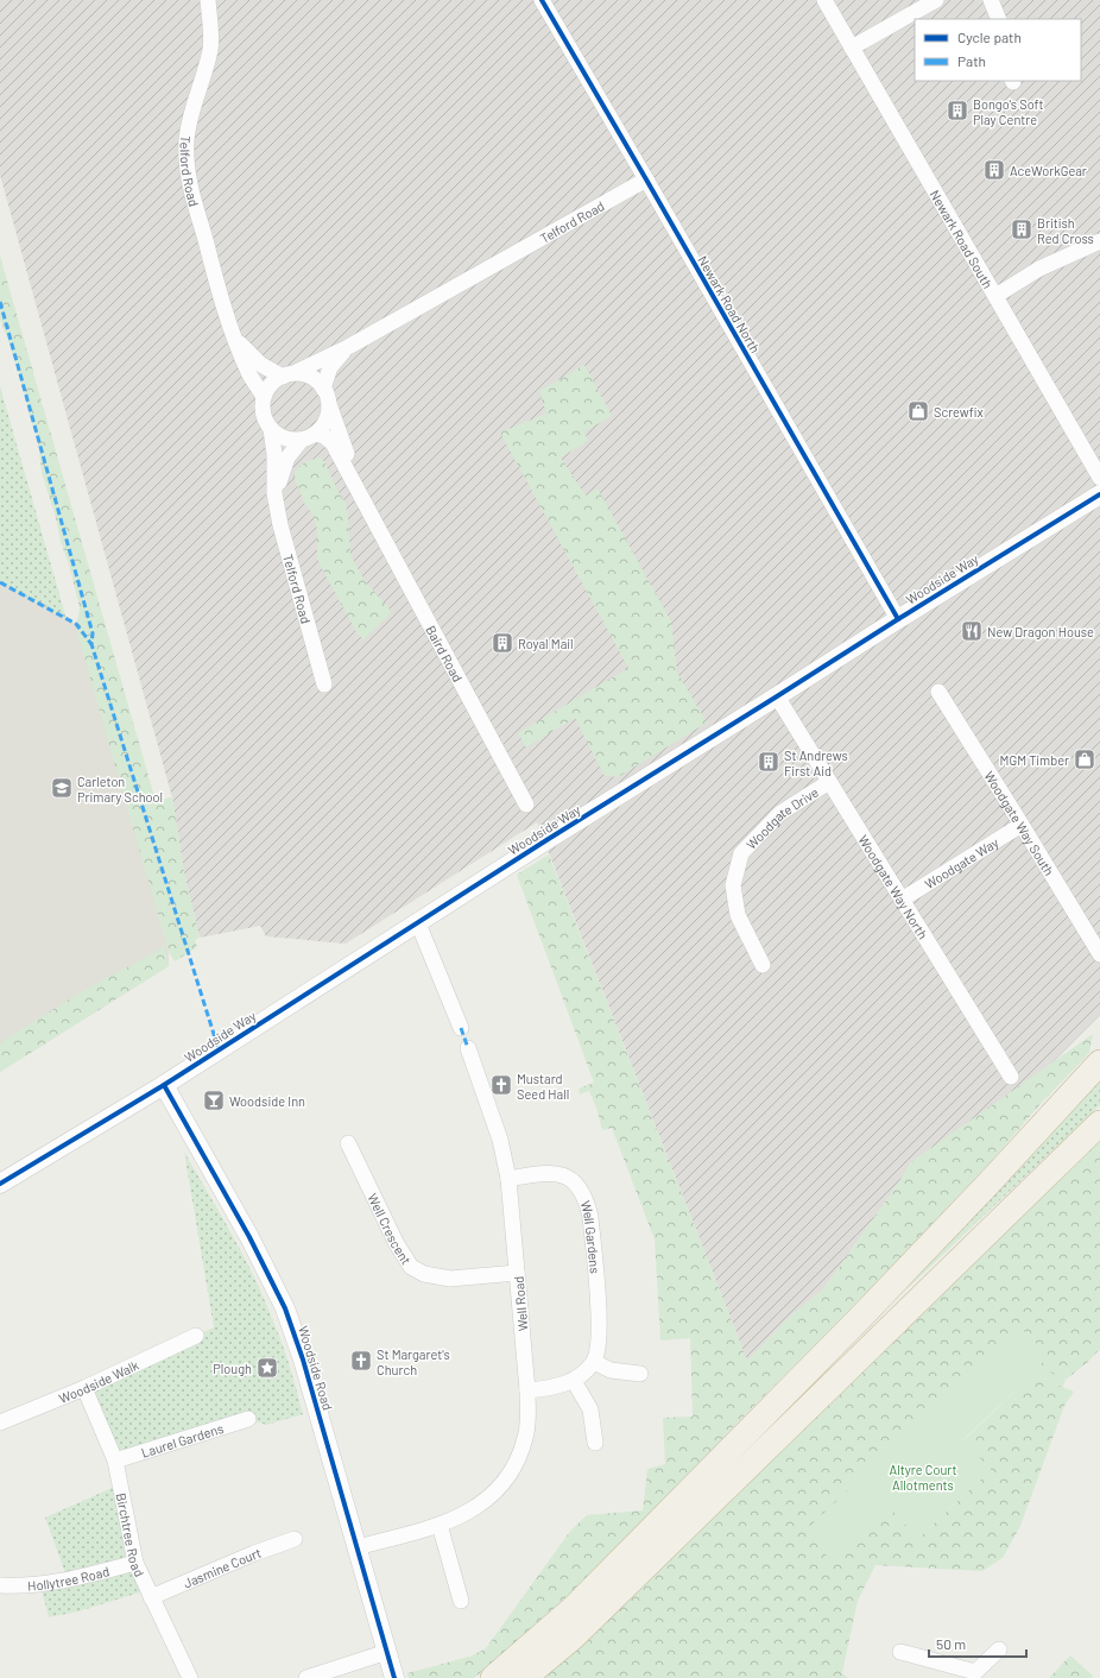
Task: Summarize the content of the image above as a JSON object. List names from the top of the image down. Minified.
{"streets":{"street":["Telford Road","Newark Road South","Newark Road North","Woodside Way","Baird Road","Woodgate Drive","Woodgate Way South","Woodgate Way","Woodgate Way North","Well Crescent","Well Gardens","Well Road","Woodside Road","Woodside Walk","Laurel Gardens","Birchtree Road","Jasmine Court","Hollytree Road"]},"crossings":[["Telford Road","Newark Road North"],["Telford Road","Baird Road"],["Newark Road North","Woodside Way"],["Woodside Way","Woodgate Way North"],["Woodside Way","Woodside Road"],["Woodgate Drive","Woodgate Way North"],["Woodgate Way South","Woodgate Way"],["Woodgate Way","Woodgate Way North"],["Well Crescent","Well Road"],["Well Gardens","Well Road"],["Well Road","Woodside Road"],["Woodside Walk","Birchtree Road"],["Laurel Gardens","Birchtree Road"],["Birchtree Road","Jasmine Court"],["Birchtree Road","Hollytree Road"]],"parks":["Altyre Court Allotments"],"places":{"building":["Bongo's Soft Play Centre","AceWorkGear","British Red Cross","Royal Mail","St Andrews First Aid"],"shop":["Screwfix","MGM Timber"],"restaurant":["New Dragon House"],"school or university":["Carleton Primary School"],"church":["Mustard Seed Hall","St Margaret's Church"],"bar":["Woodside Inn"],"place":["Plough"]},"legend":["Cycle path","Path"],"scale_bar":"50 m"}
